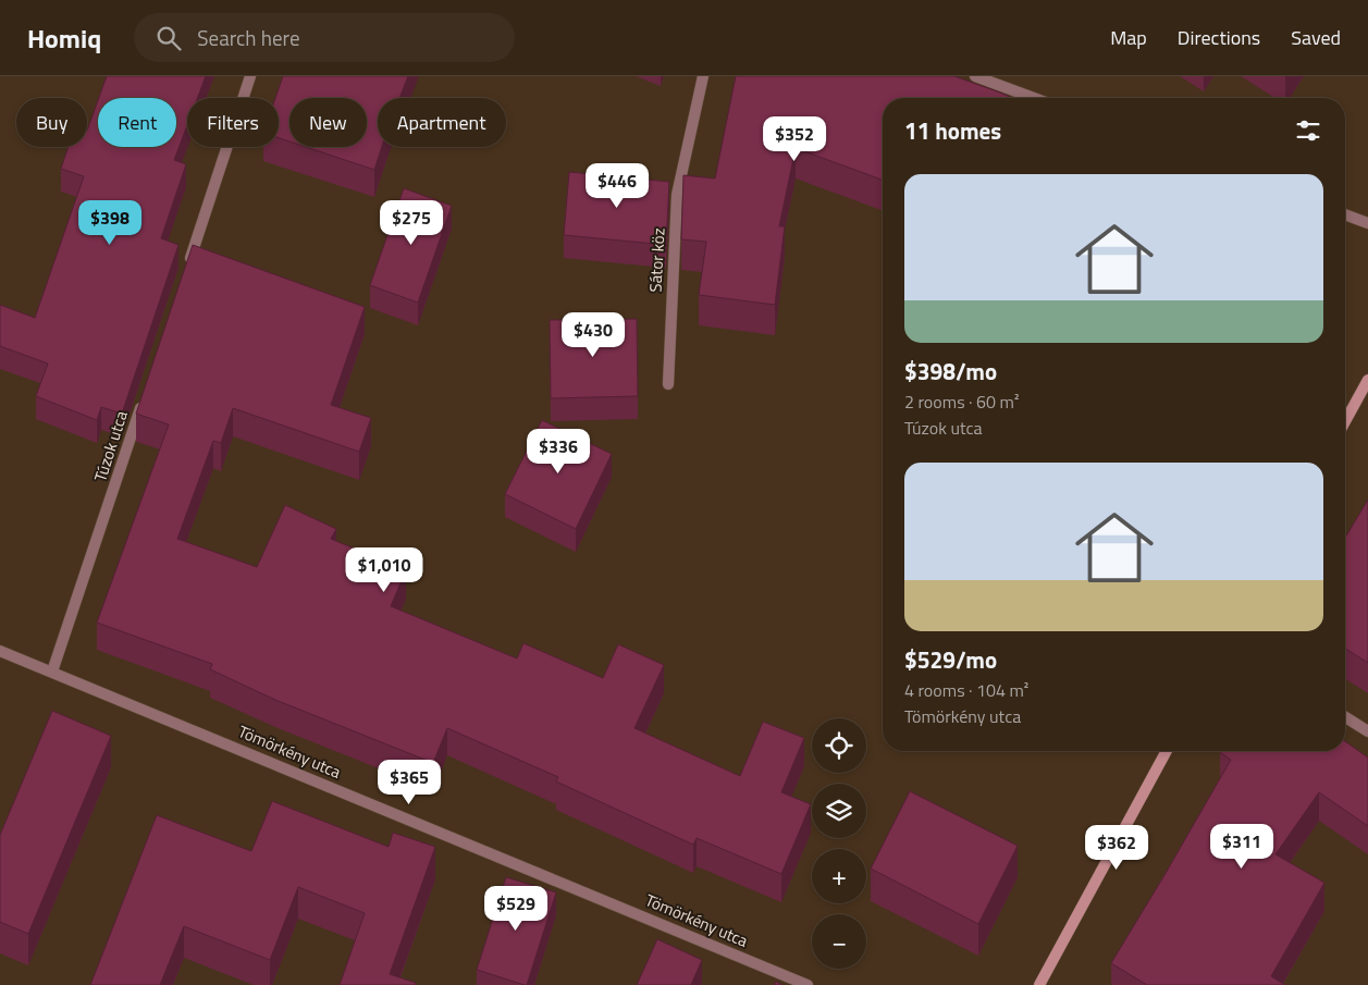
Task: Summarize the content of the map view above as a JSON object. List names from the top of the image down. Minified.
{"streets":{"street":["Sátor köz","Túzok utca","Tömörkény utca"]},"crossings":[["Túzok utca","Tömörkény utca"]],"page":{"header":"Homiq","search":"Search here","nav":["Map","Directions","Saved"],"chip":["Buy","Rent","Filters","New","Apartment"],"heading":"11 homes","price":["$352","$446","$398","$275","$430","$336","$1,010","$365","$311","$362","$529"],"list":[{"name":"$398/mo","note":"2 rooms · 60 m² · Túzok utca"},{"name":"$529/mo","note":"4 rooms · 104 m² · Tömörkény utca"}],"map_buttons":["+","−"]}}
